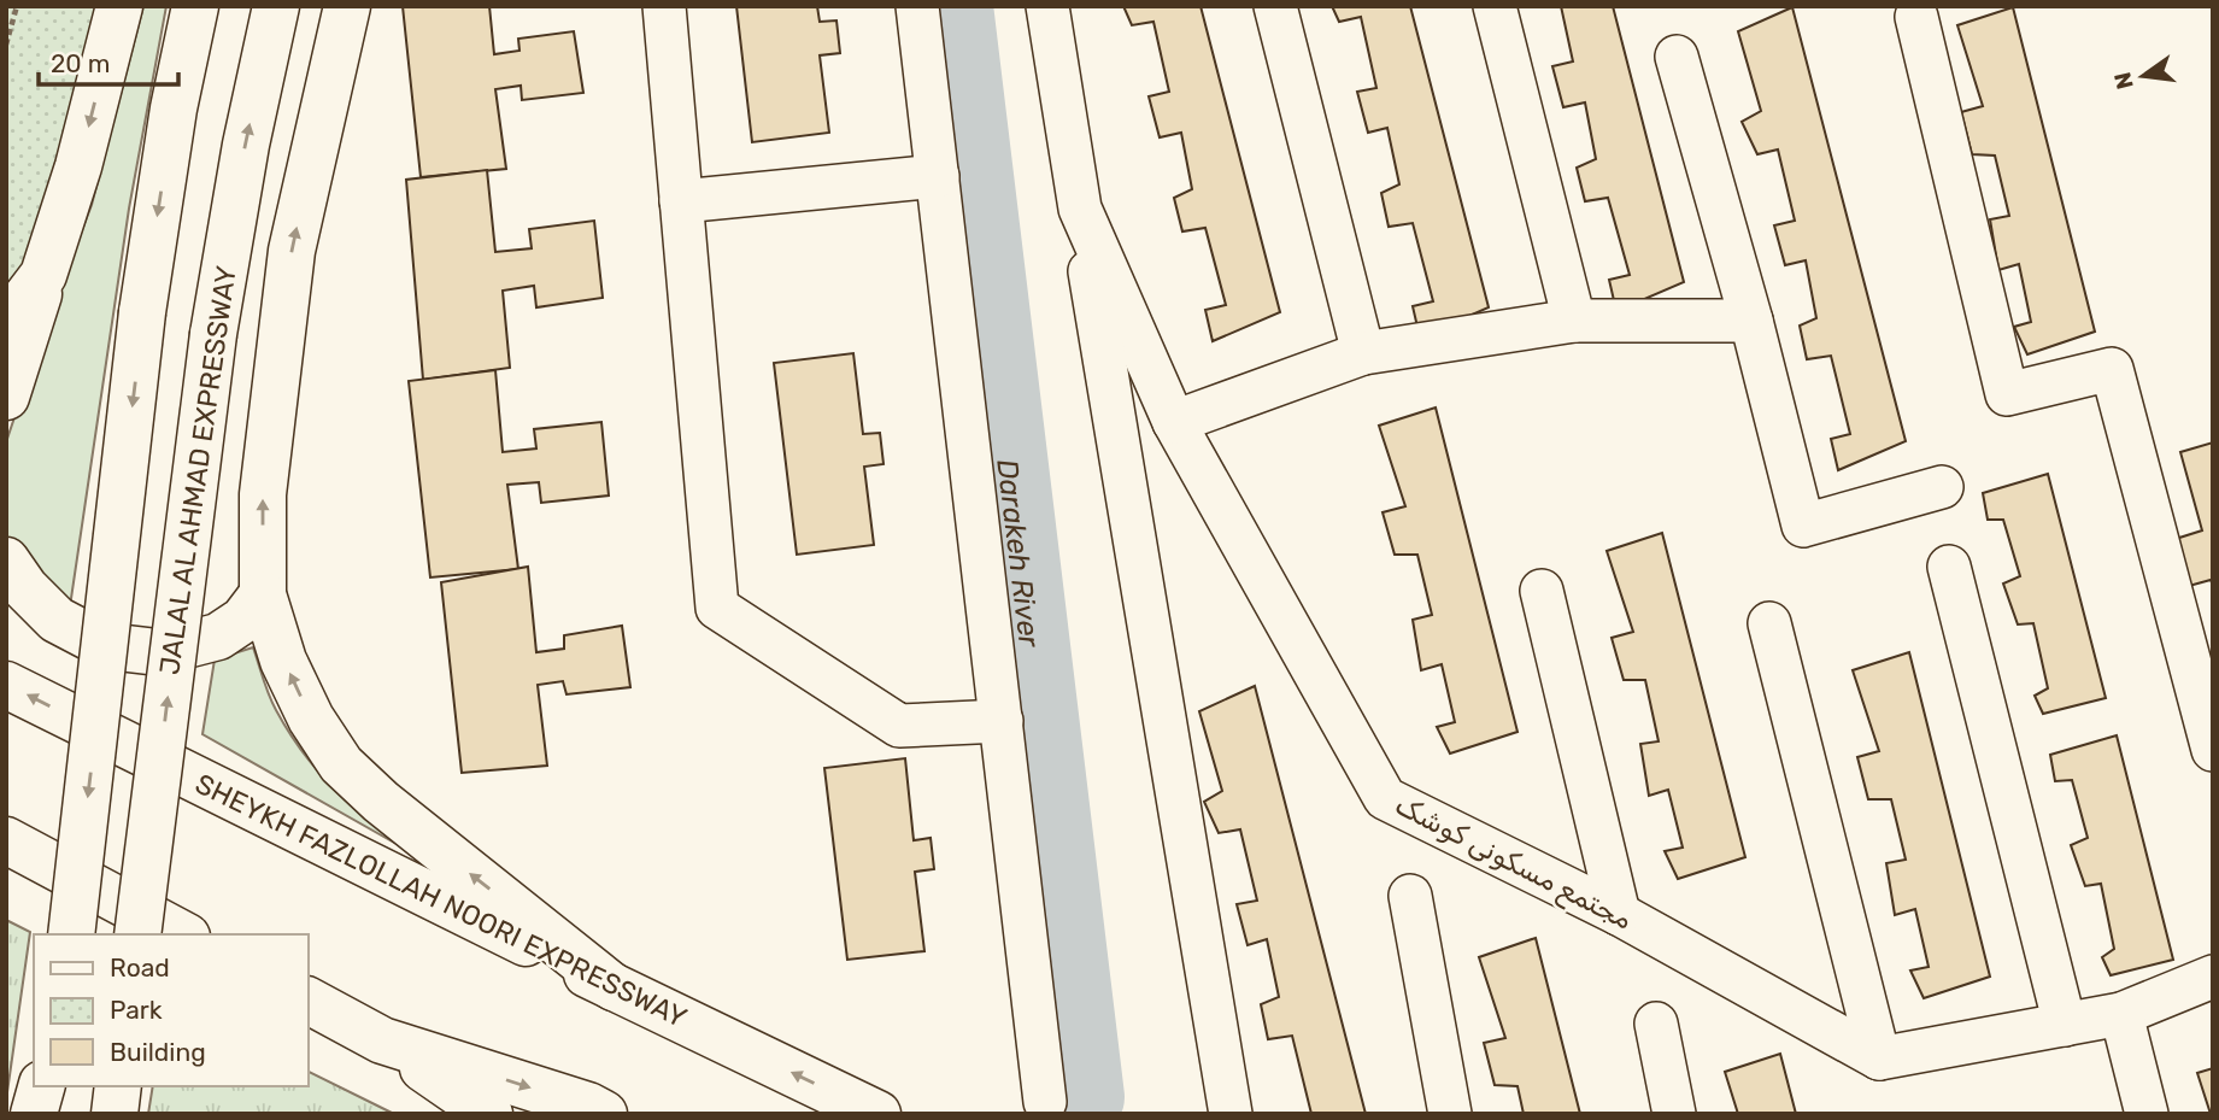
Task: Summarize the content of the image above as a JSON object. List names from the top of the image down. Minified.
{"streets":{"highway":["JALAL AL AHMAD EXPRESSWAY","SHEYKH FAZLOLLAH NOORI EXPRESSWAY"],"street":["مجتمع مسکونی کوشک"]},"water":["Darakeh River"],"legend":["Road","Park","Building"],"scale_bar":"20 m","north":"left"}
